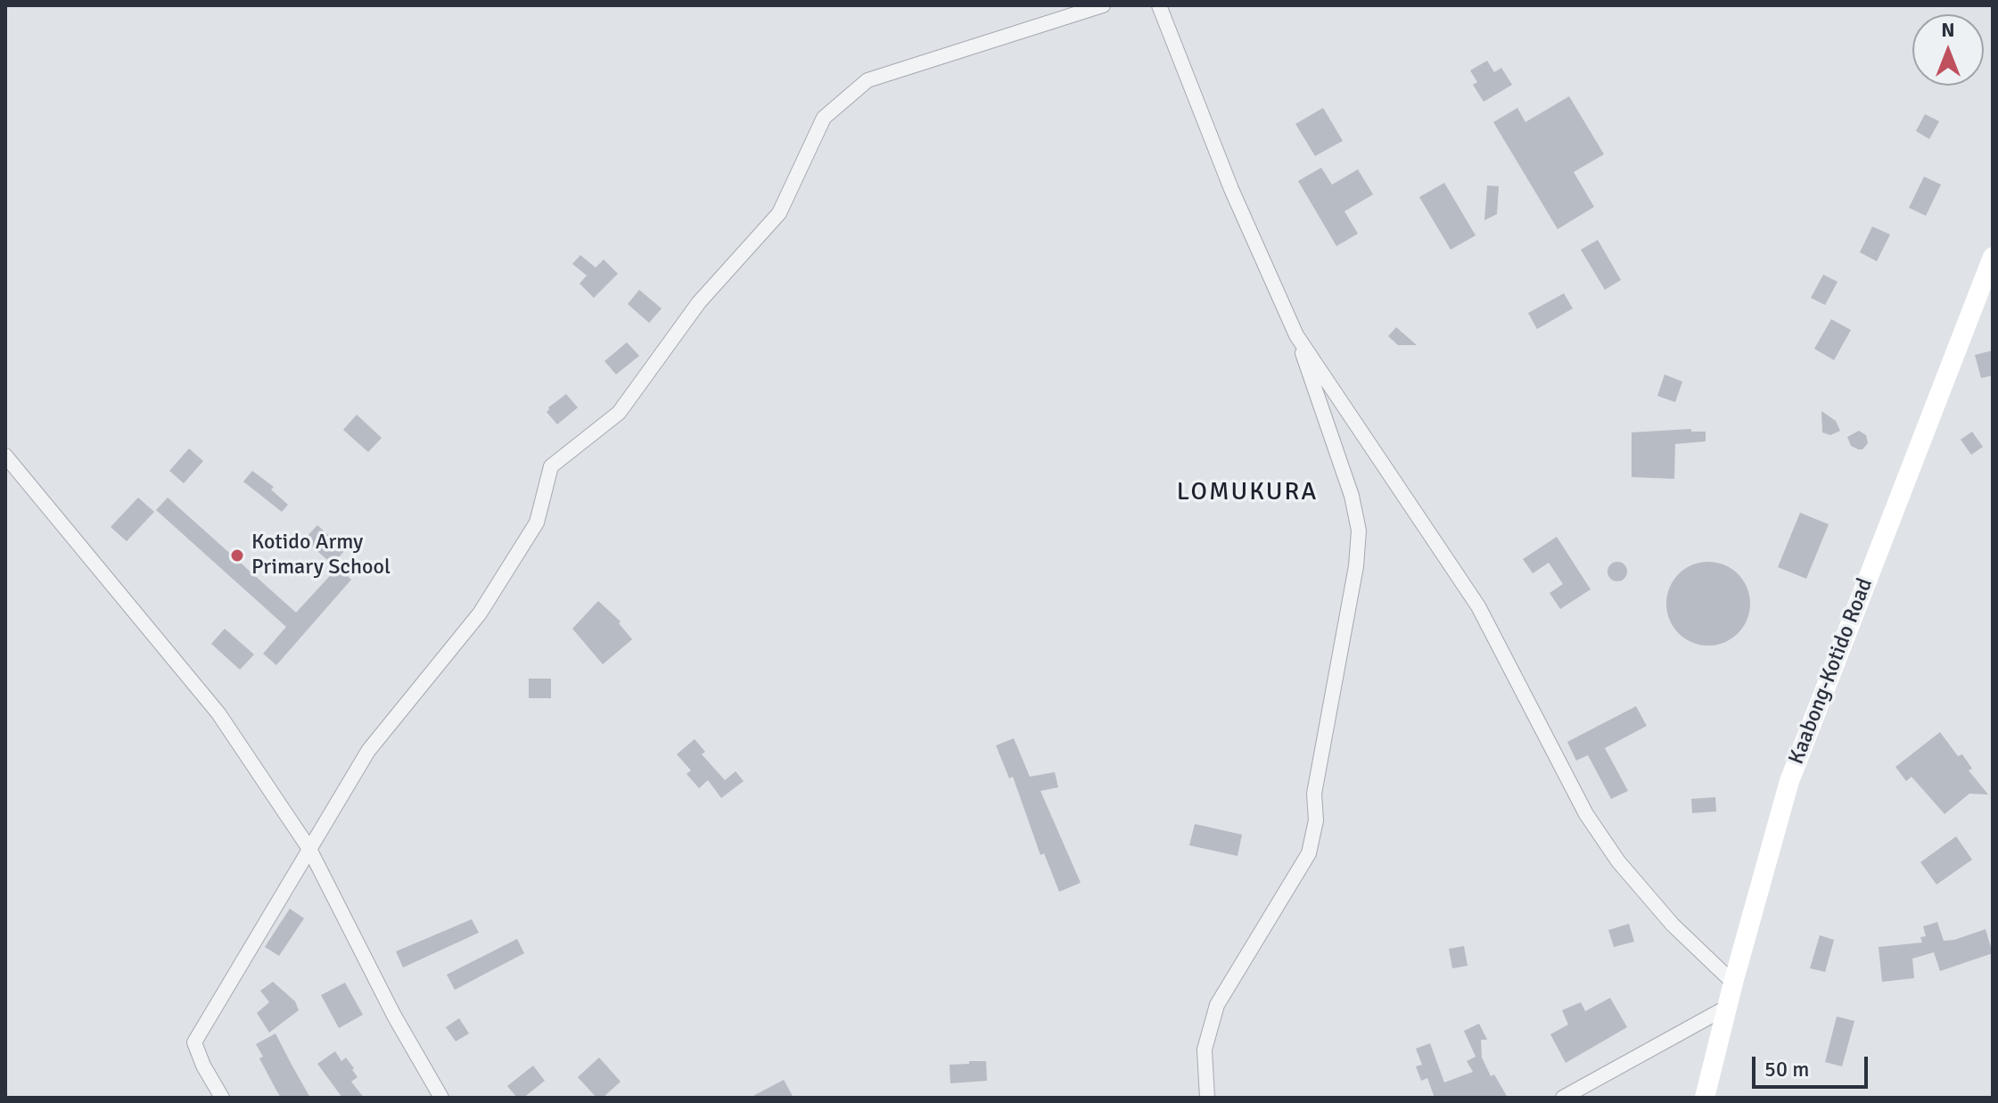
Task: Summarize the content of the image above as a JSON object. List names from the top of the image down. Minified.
{"streets":{"street":["Kaabong-Kotido Road"]},"districts":["LOMUKURA"],"places":["Kotido Army Primary School"],"scale_bar":"50 m","north":"top"}
